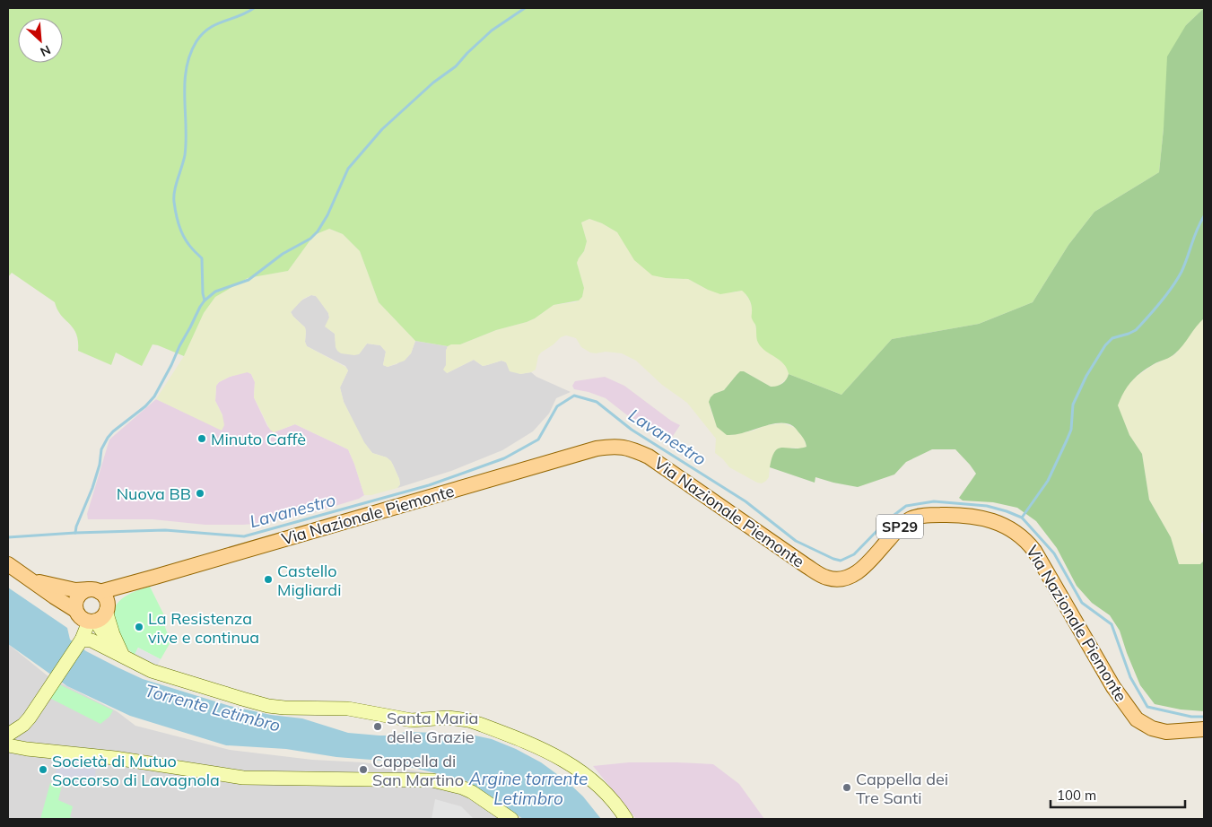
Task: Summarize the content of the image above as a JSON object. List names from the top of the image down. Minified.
{"streets":{"main road":["Via Nazionale Piemonte","SP29"]},"water":["Lavanestro","Torrente Letimbro","Argine torrente Letimbro"],"places":["Minuto Caffè","Nuova BB","Castello Migliardi","La Resistenza vive e continua","Santa Maria delle Grazie","Società di Mutuo Soccorso di Lavagnola","Cappella di San Martino","Cappella dei Tre Santi"],"scale_bar":"100 m","north":"bottom right"}
